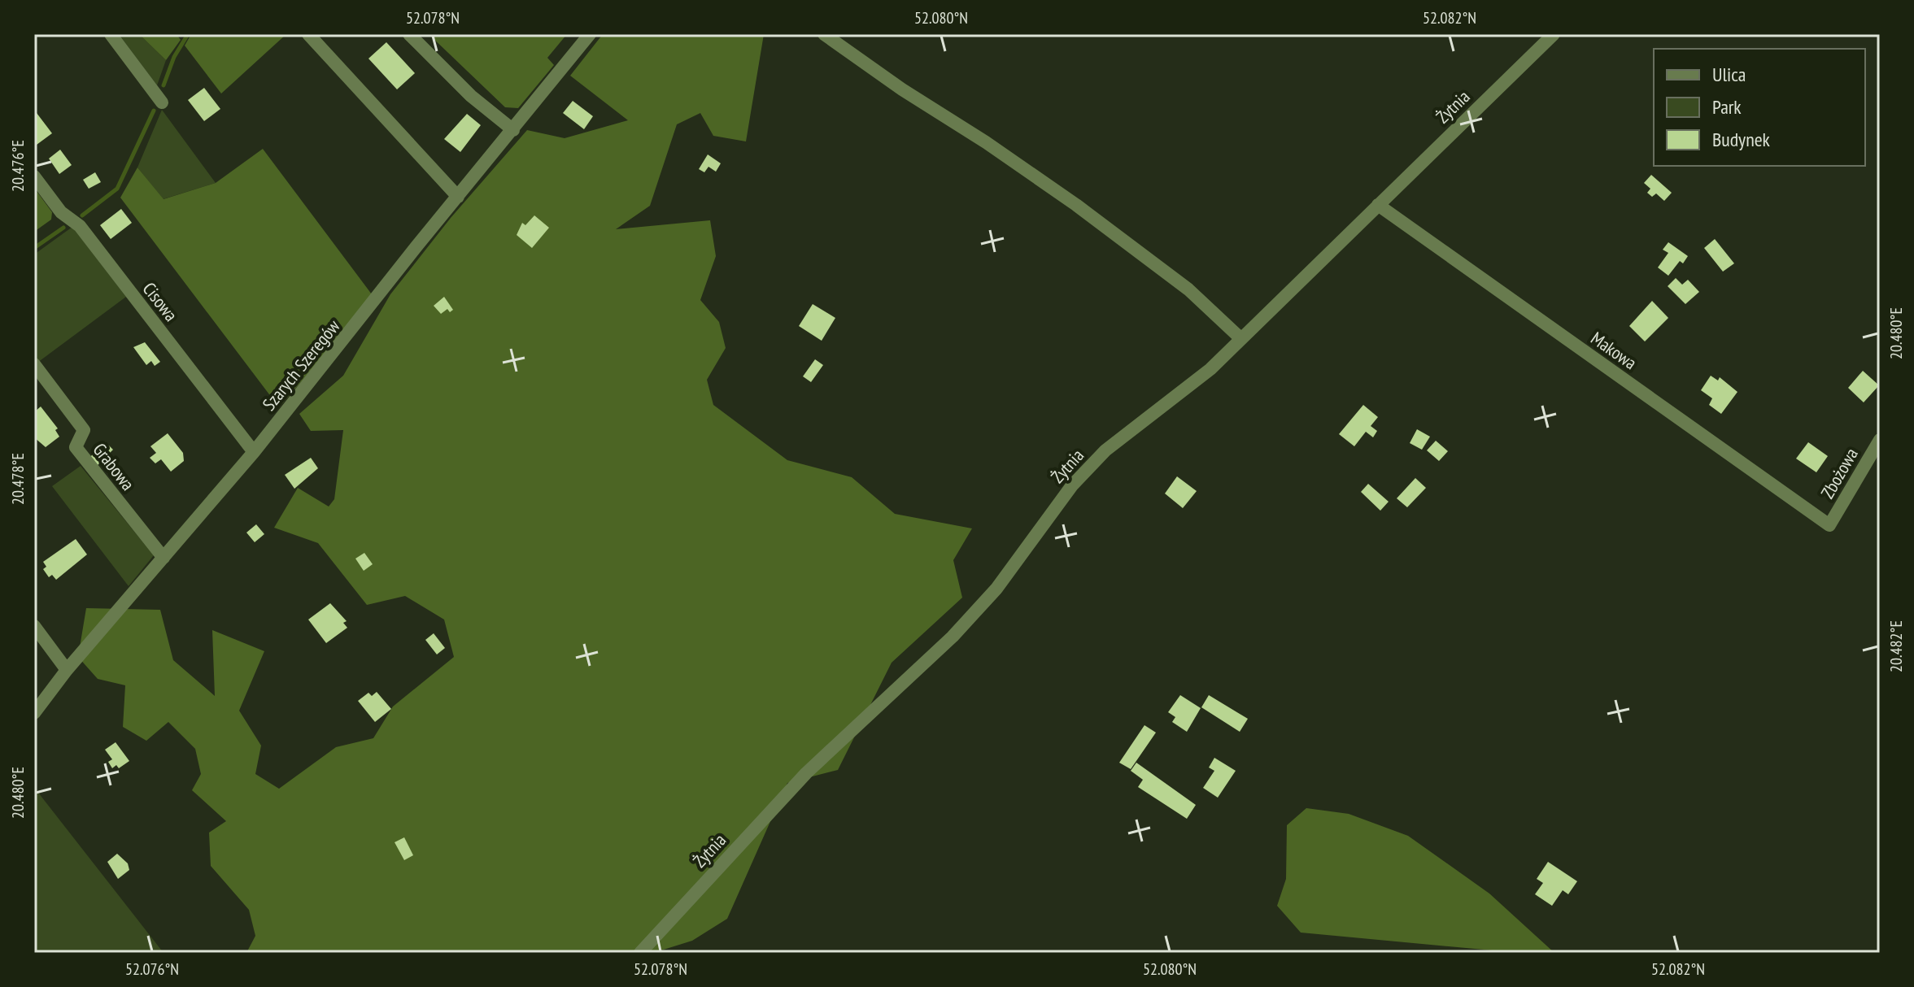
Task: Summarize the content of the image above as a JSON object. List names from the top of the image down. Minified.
{"streets":{"street":["Żytnia","Cisowa","Makowa","Szarych Szeregów","Grabowa","Zbożowa"]},"crossings":[["Żytnia","Makowa"],["Cisowa","Szarych Szeregów"],["Makowa","Zbożowa"],["Szarych Szeregów","Grabowa"]],"legend":["Ulica","Park","Budynek"],"coordinates":["52.078°N","52.080°N","52.082°N","20.476°E","20.480°E","20.478°E","20.482°E","52.076°N"]}
